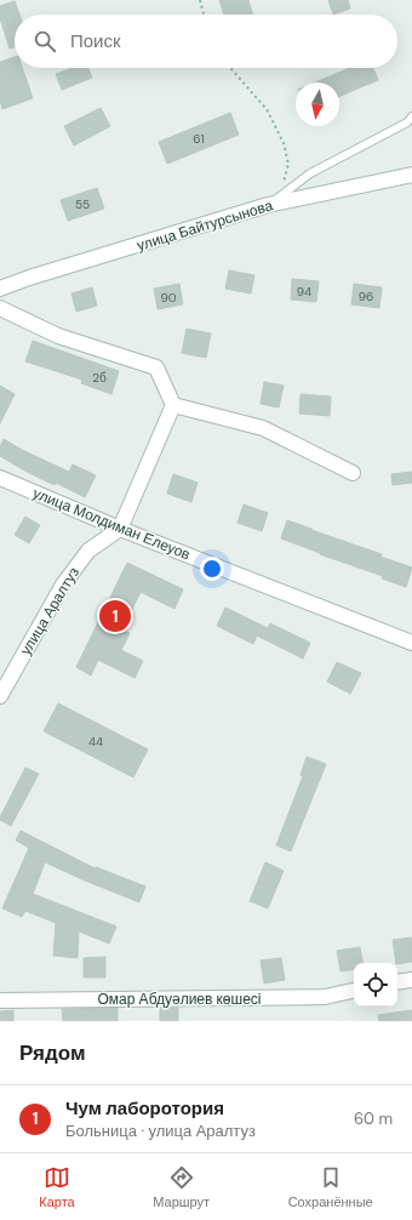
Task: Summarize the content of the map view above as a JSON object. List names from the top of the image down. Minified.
{"streets":{"street":["улица Байтурсынова","улица Молдиман Елеуов","улица Аралтуз","Омар Абдуәлиев көшесі"]},"crossings":[["улица Молдиман Елеуов","улица Аралтуз"]],"house_numbers":["61","55","94","96","90","2б","44"],"north":"bottom","page":{"search":"Поиск","pins":"1","heading":"Рядом","list":[{"mark":"1","name":"Чум лаборотория","note":"Больница · улица Аралтуз","value":"60 m"}],"nav":["Карта","Маршрут","Сохранённые"]}}
